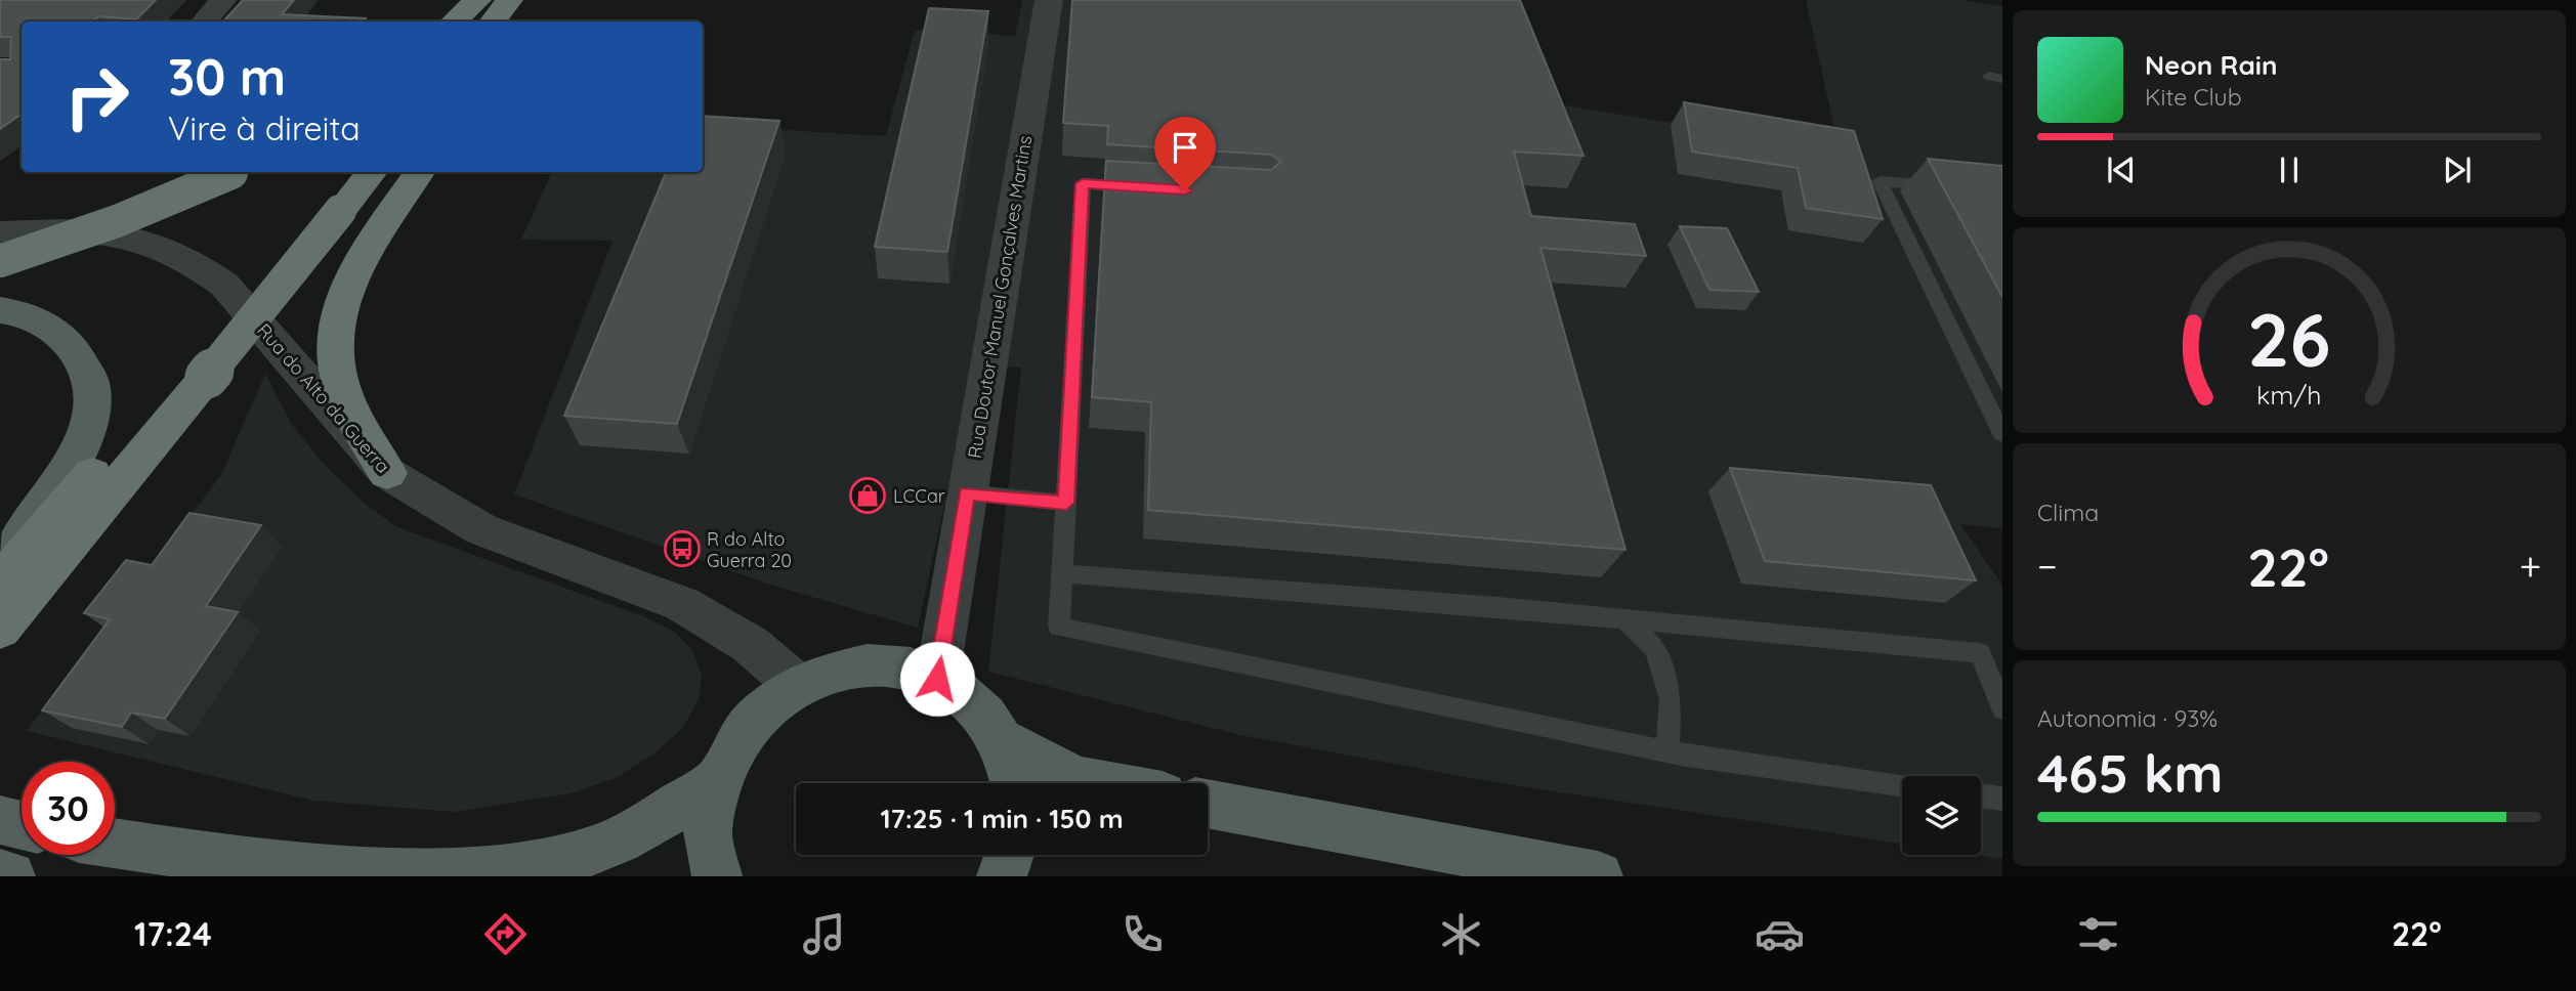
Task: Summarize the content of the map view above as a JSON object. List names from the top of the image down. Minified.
{"streets":{"street":["Rua Doutor Manuel Gonçalves Martins","Rua do Alto da Guerra"]},"places":{"shop":["LCCar"],"bus stop":["R do Alto Guerra 20"]},"page":{"turn":["30 m","Vire à direita"],"song":["Neon Rain","Kite Club"],"tile":["Clima",["Autonomia · 93%","465 km"]],"heat":["−","22°","+"],"limit":"30","trip":"17:25 · 1 min · 150 m","tabs":["17:24","22°"],"gauge":["26","km/h"]}}
